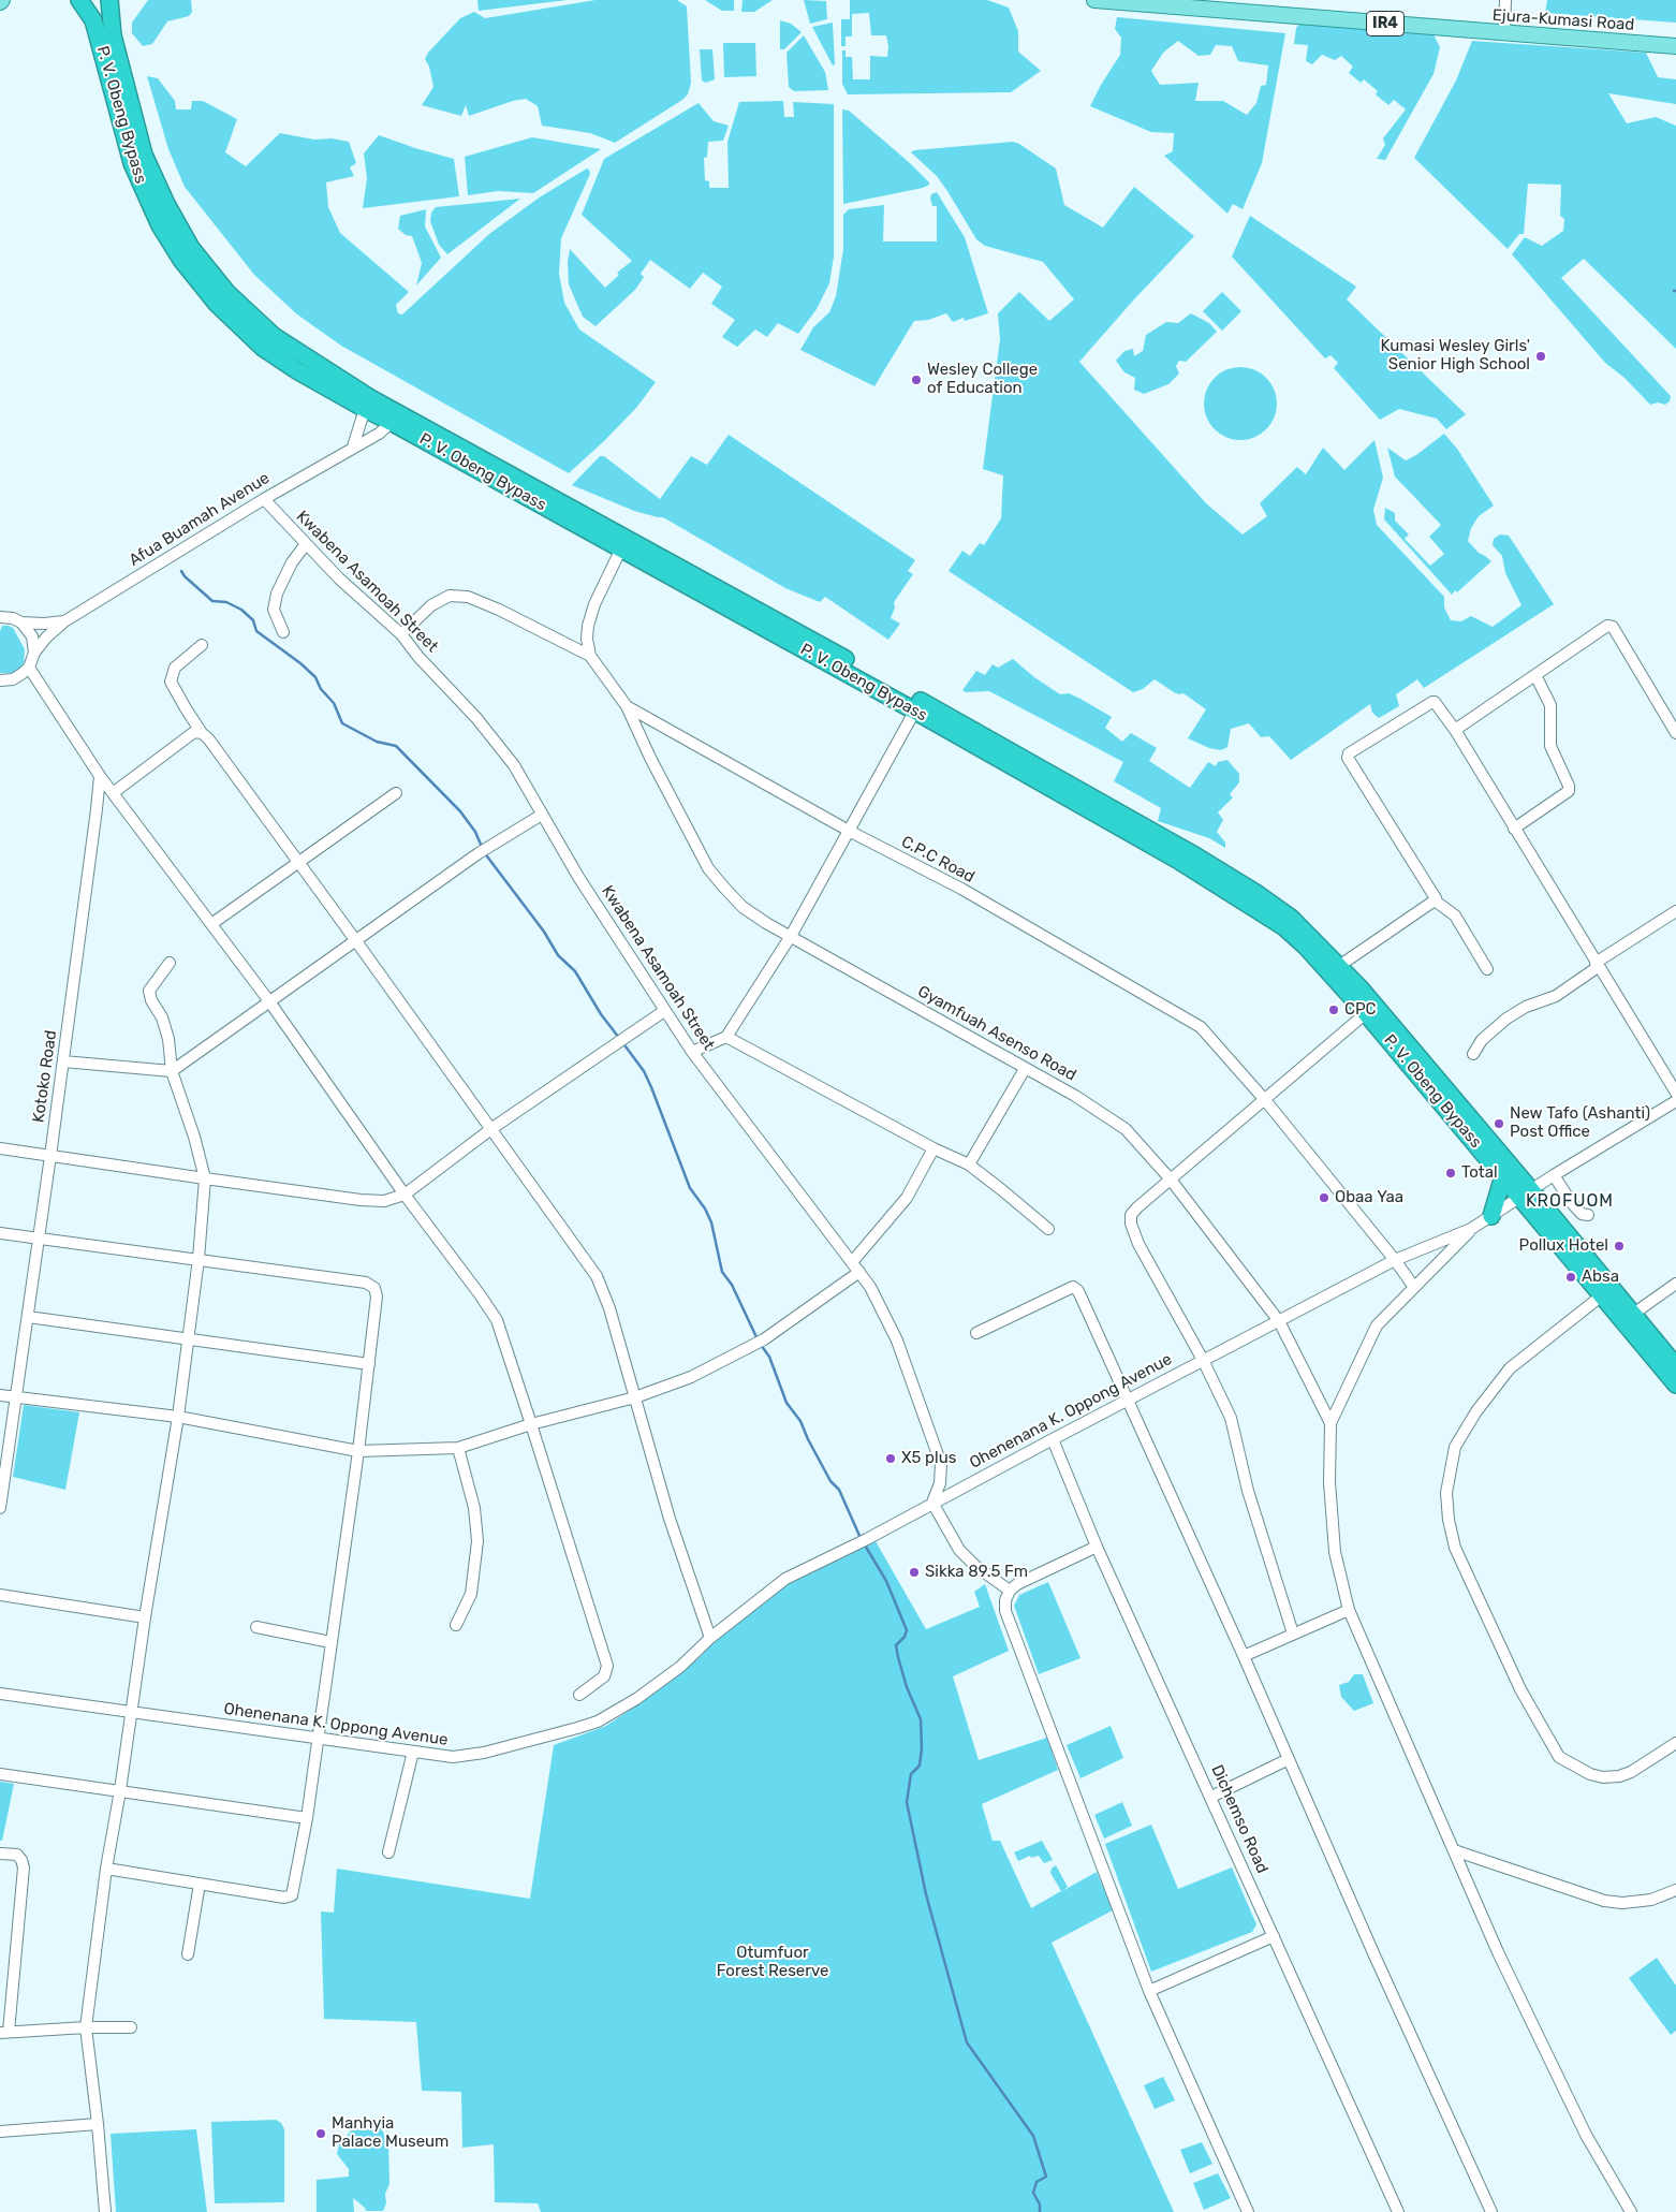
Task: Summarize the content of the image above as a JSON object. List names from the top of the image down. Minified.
{"streets":{"highway":["P. V. Obeng Bypass"],"main road":["Ejura-Kumasi Road","IR4"],"street":["Afua Buamah Avenue","Kwabena Asamoah Street","C.P.C Road","Gyamfuah Asenso Road","Kotoko Road","Ohenenana K. Oppong Avenue","Dichemso Road"]},"crossings":[["P. V. Obeng Bypass","Afua Buamah Avenue"],["P. V. Obeng Bypass","Ohenenana K. Oppong Avenue"],["Afua Buamah Avenue","Kwabena Asamoah Street"],["Kwabena Asamoah Street","Ohenenana K. Oppong Avenue"],["C.P.C Road","Ohenenana K. Oppong Avenue"],["Gyamfuah Asenso Road","Ohenenana K. Oppong Avenue"],["Ohenenana K. Oppong Avenue","Dichemso Road"]],"districts":["KROFUOM"],"parks":["Otumfuor Forest Reserve"],"places":["Kumasi Wesley Girls' Senior High School","Wesley College of Education","CPC","New Tafo (Ashanti) Post Office","Total","Obaa Yaa","Pollux Hotel","Absa","X5 plus","Sikka 89.5 Fm","Manhyia Palace Museum"]}
